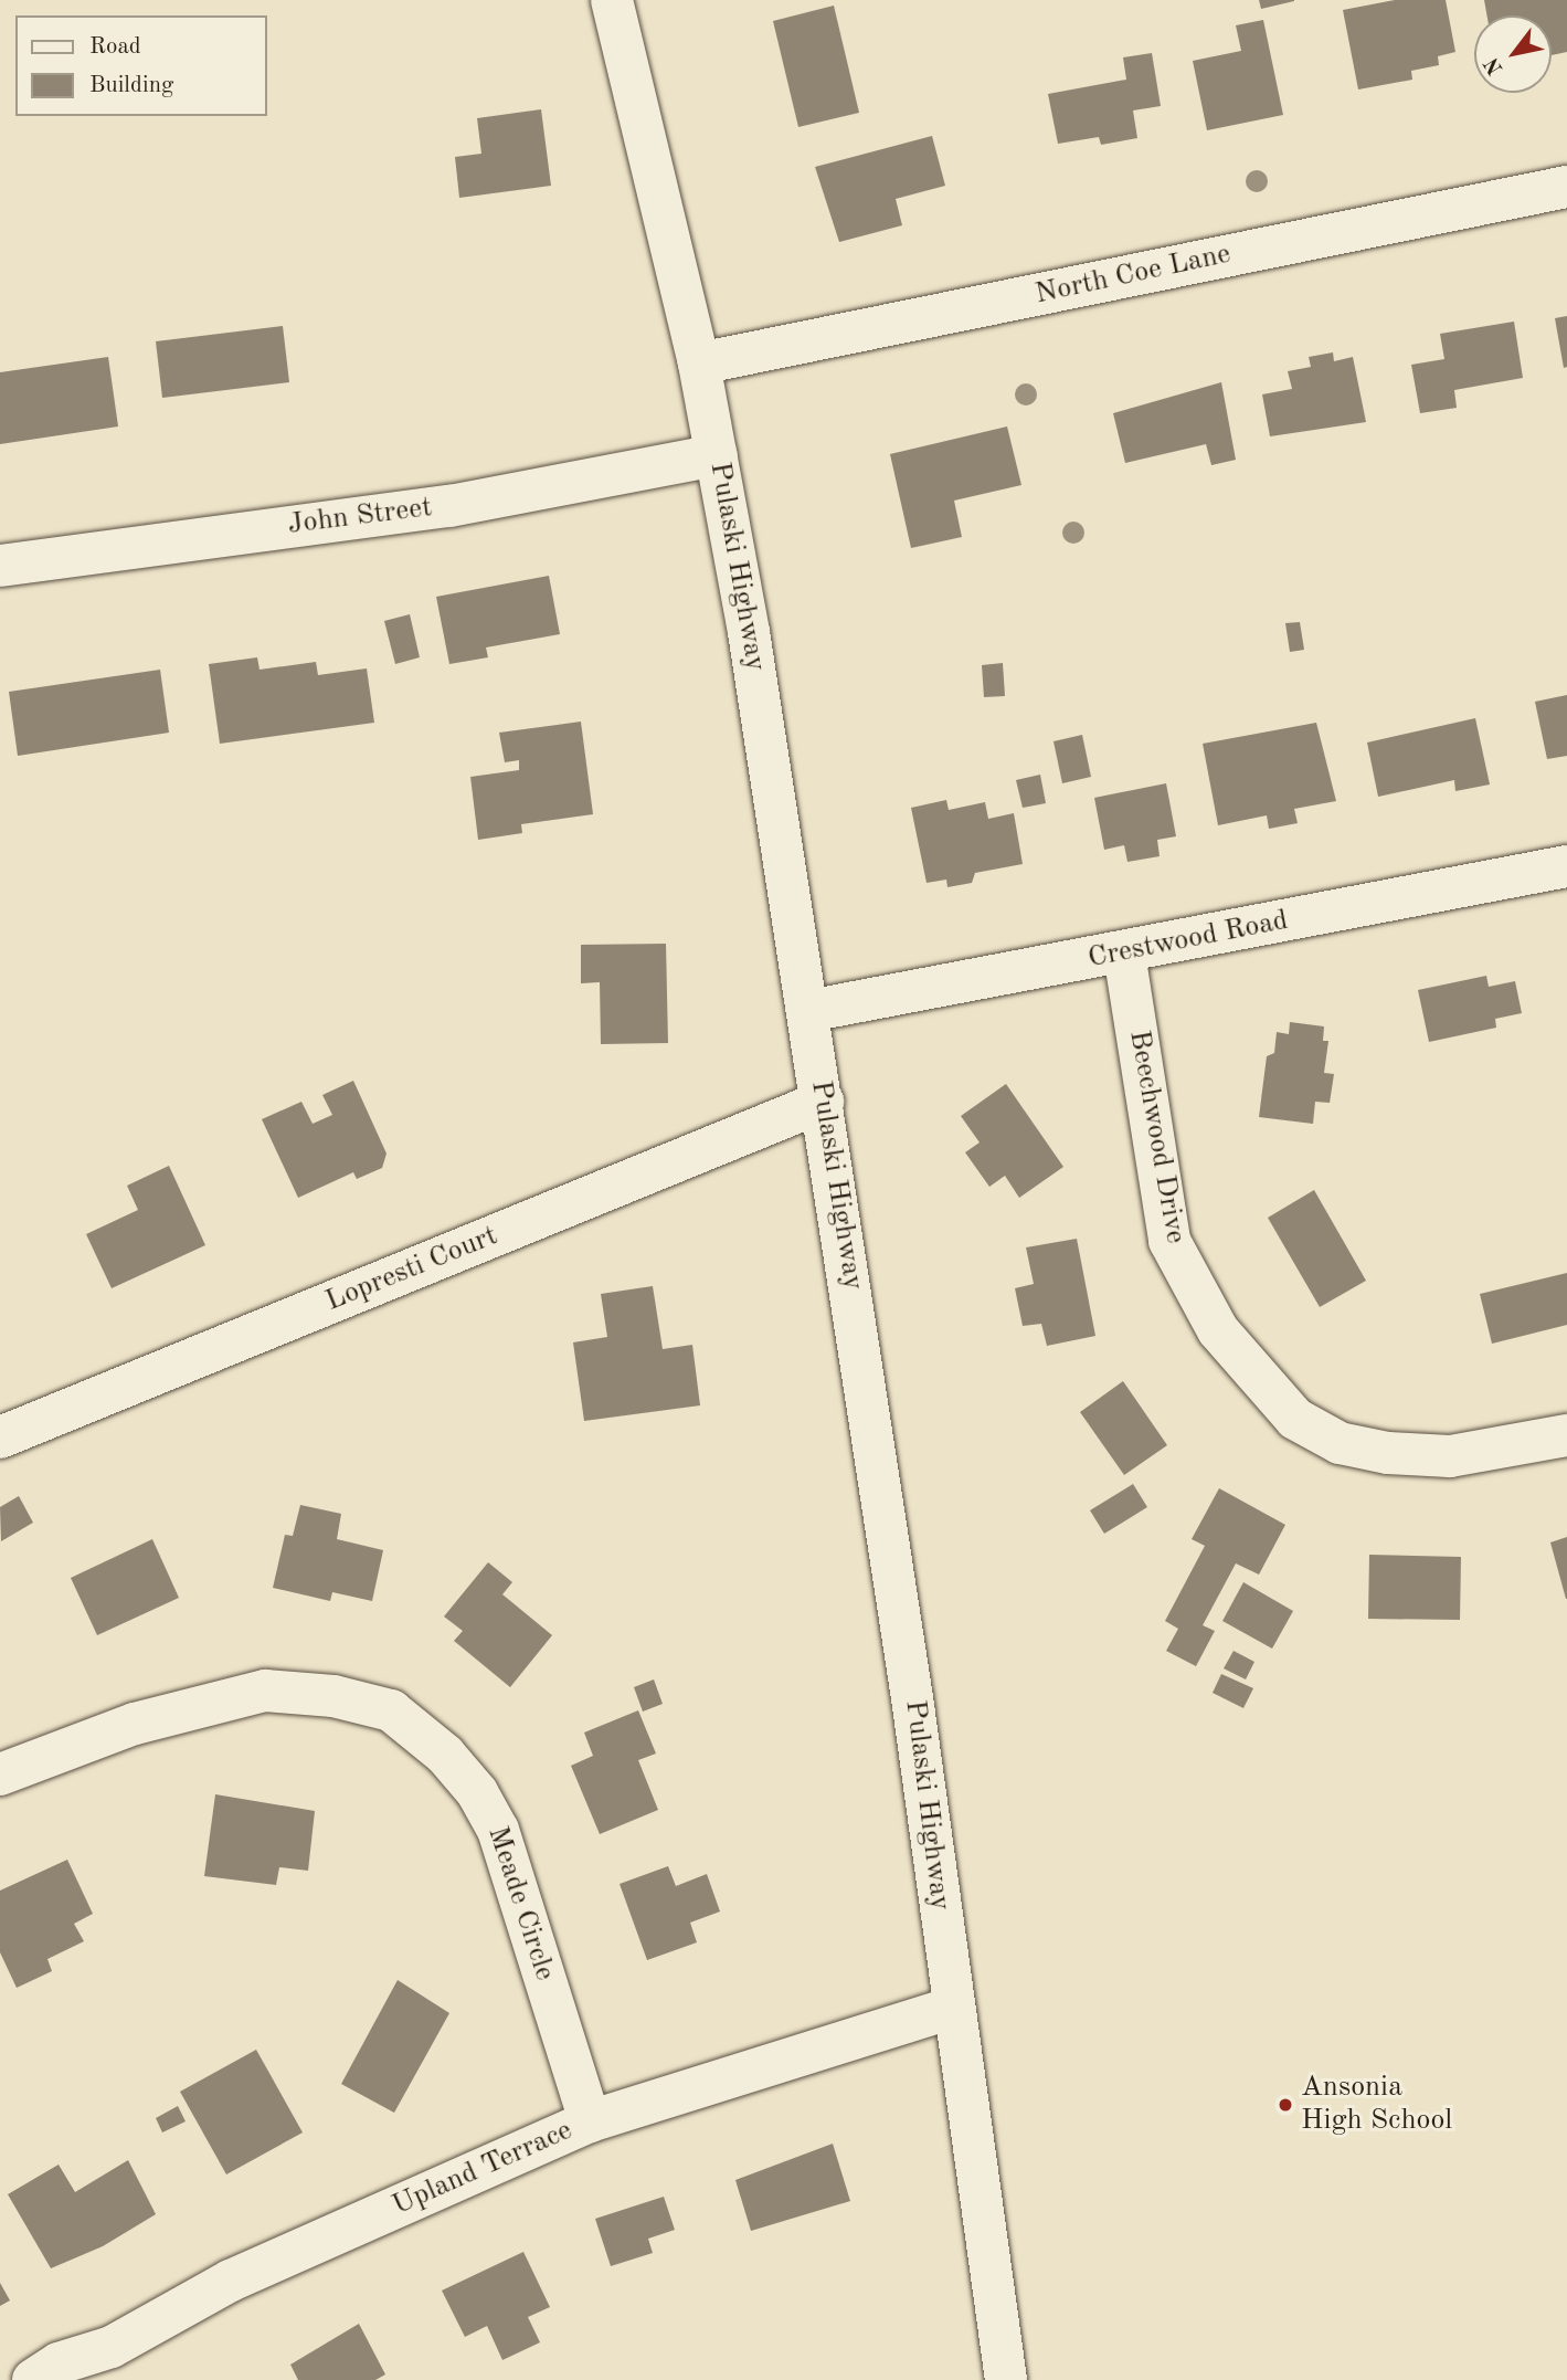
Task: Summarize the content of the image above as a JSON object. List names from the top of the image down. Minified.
{"streets":{"street":["North Coe Lane","John Street","Pulaski Highway","Crestwood Road","Beechwood Drive","Lopresti Court","Meade Circle","Upland Terrace"]},"crossings":[["North Coe Lane","Pulaski Highway"],["John Street","Pulaski Highway"],["Pulaski Highway","Crestwood Road"],["Pulaski Highway","Lopresti Court"],["Pulaski Highway","Upland Terrace"],["Crestwood Road","Beechwood Drive"],["Meade Circle","Upland Terrace"]],"places":["Ansonia High School"],"legend":["Road","Building"],"north":"bottom left"}
